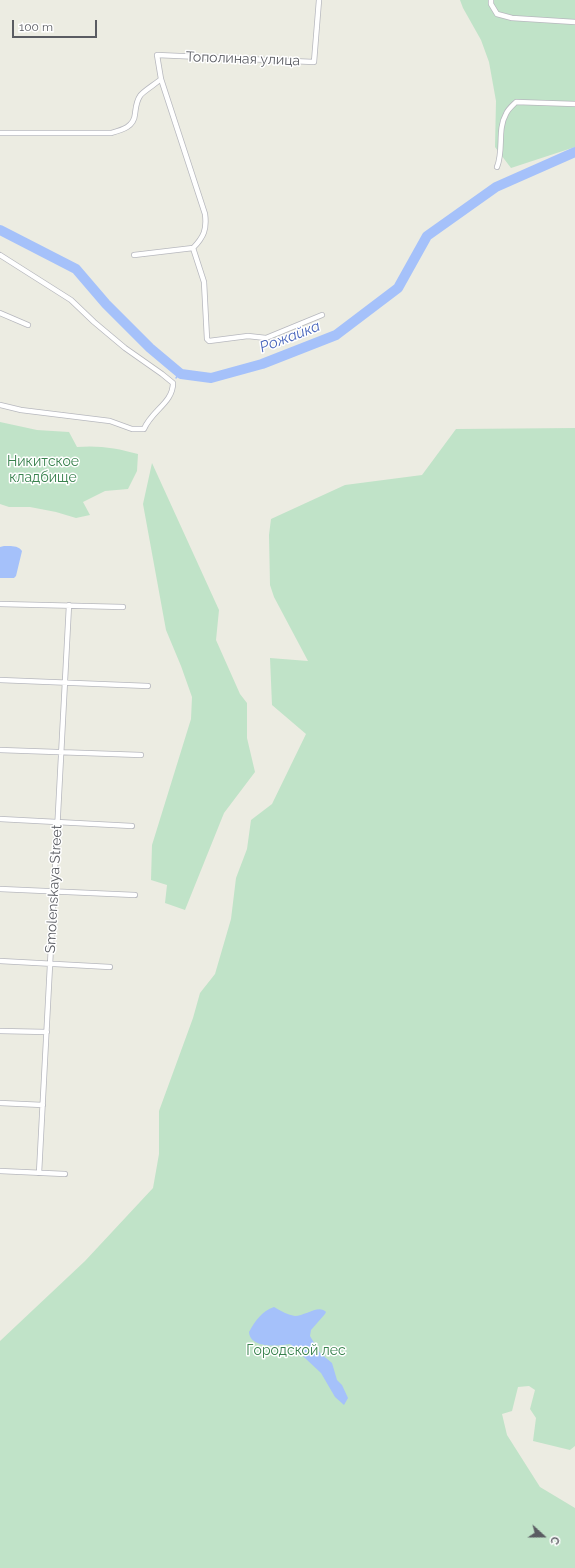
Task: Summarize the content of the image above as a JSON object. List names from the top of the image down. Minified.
{"streets":{"street":["Тополиная улица","Smolenskaya Street"]},"water":["Рожайка"],"parks":["Никитское кладбище","Городской лес"],"scale_bar":"100 m","north":"right"}
